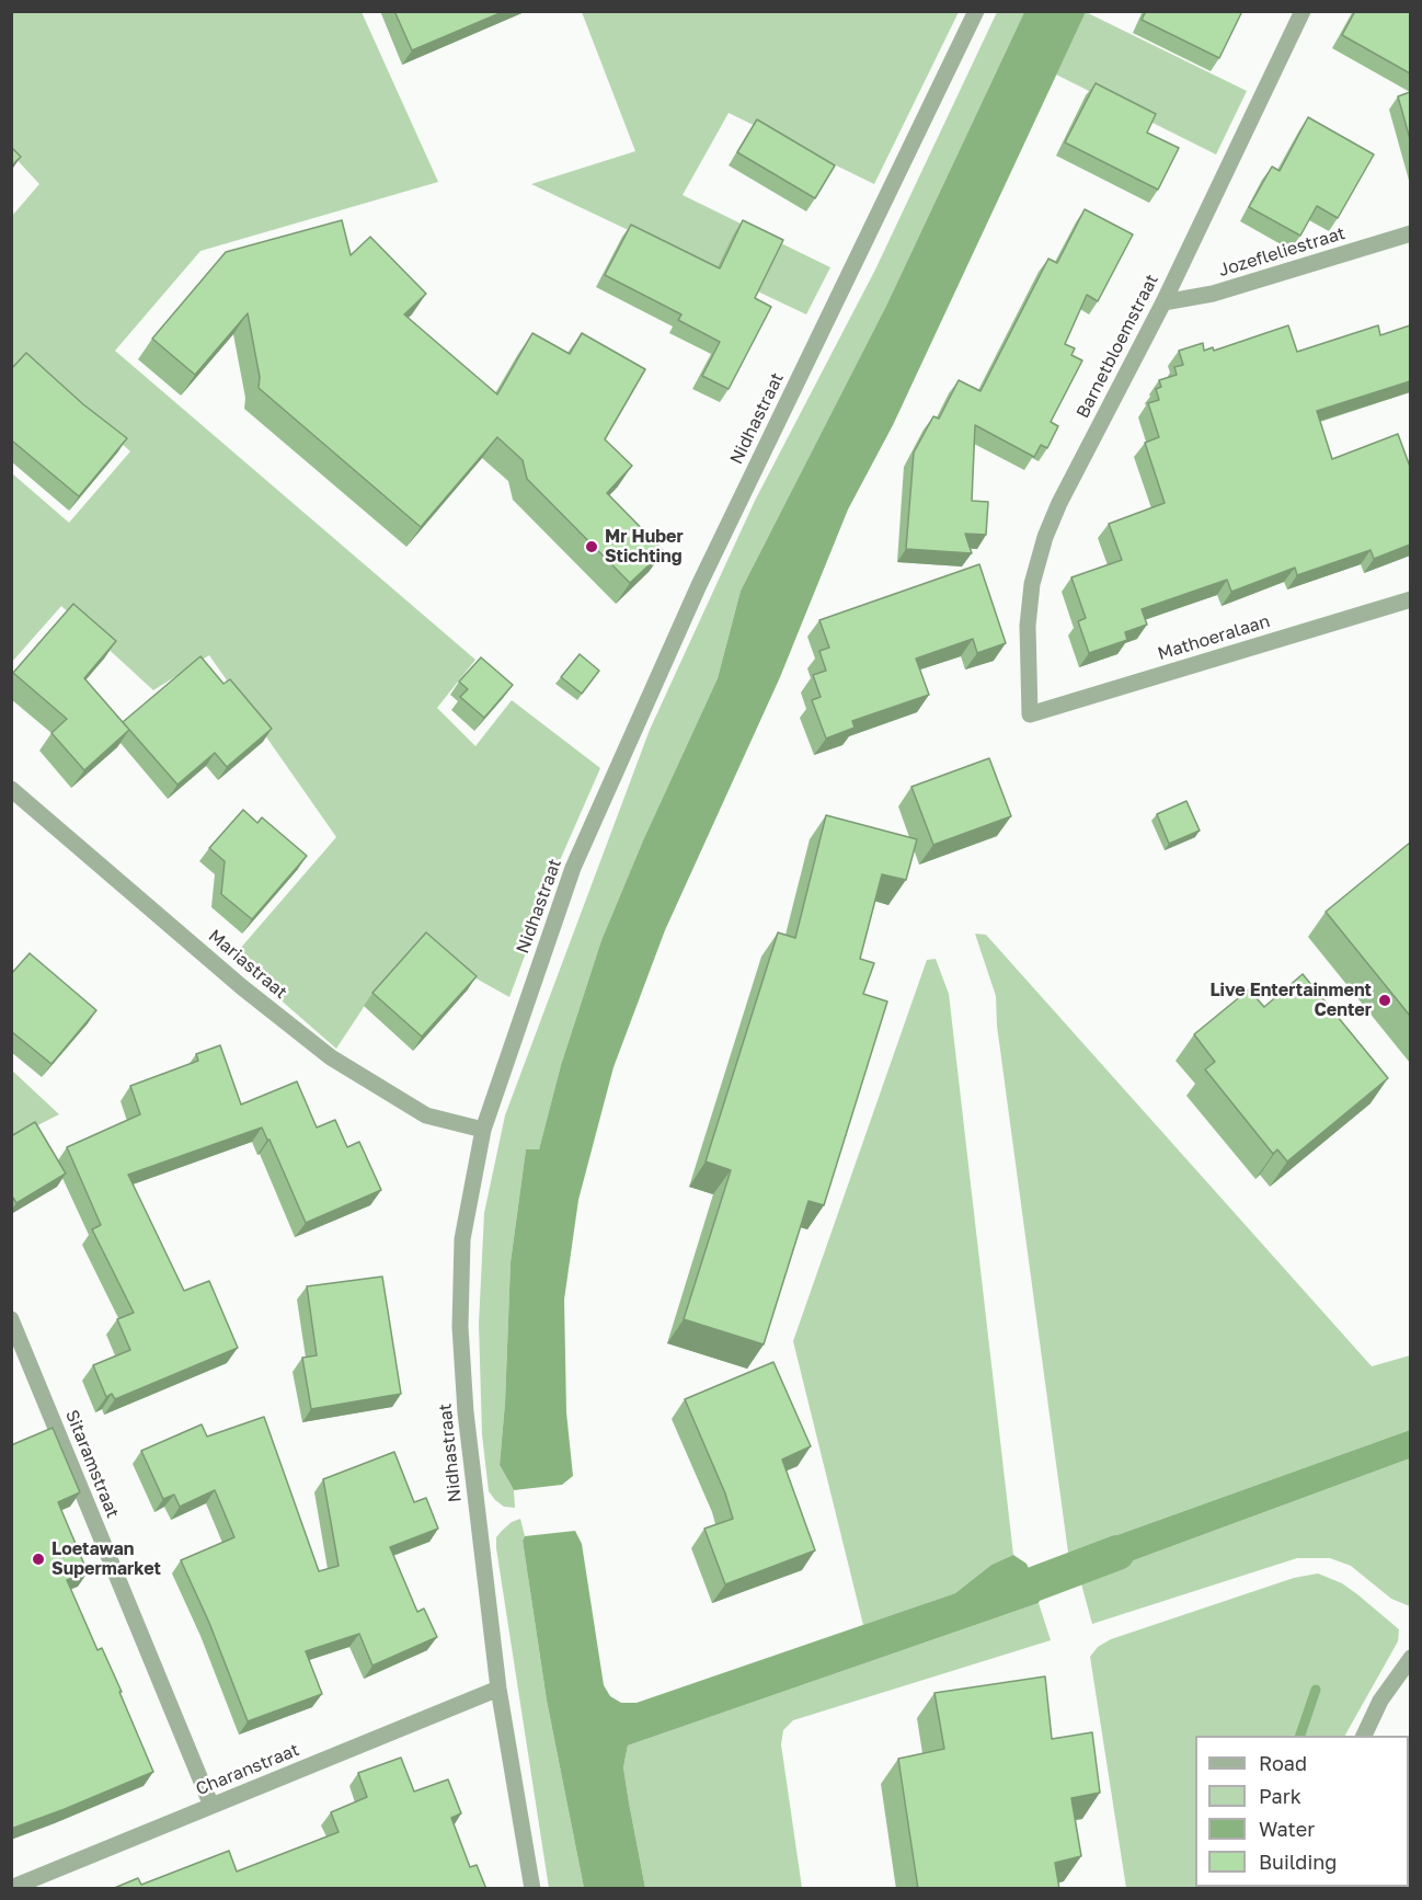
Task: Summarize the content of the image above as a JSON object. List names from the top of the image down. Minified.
{"streets":{"street":["Jozefleliestraat","Barnetbloemstraat","Nidhastraat","Mathoeralaan","Mariastraat","Sitaramstraat","Charanstraat"]},"crossings":[["Jozefleliestraat","Barnetbloemstraat"],["Barnetbloemstraat","Mathoeralaan"],["Nidhastraat","Mariastraat"],["Nidhastraat","Charanstraat"],["Sitaramstraat","Charanstraat"]],"places":["Mr Huber Stichting","Live Entertainment Center","Loetawan Supermarket"],"legend":["Road","Park","Water","Building"]}
